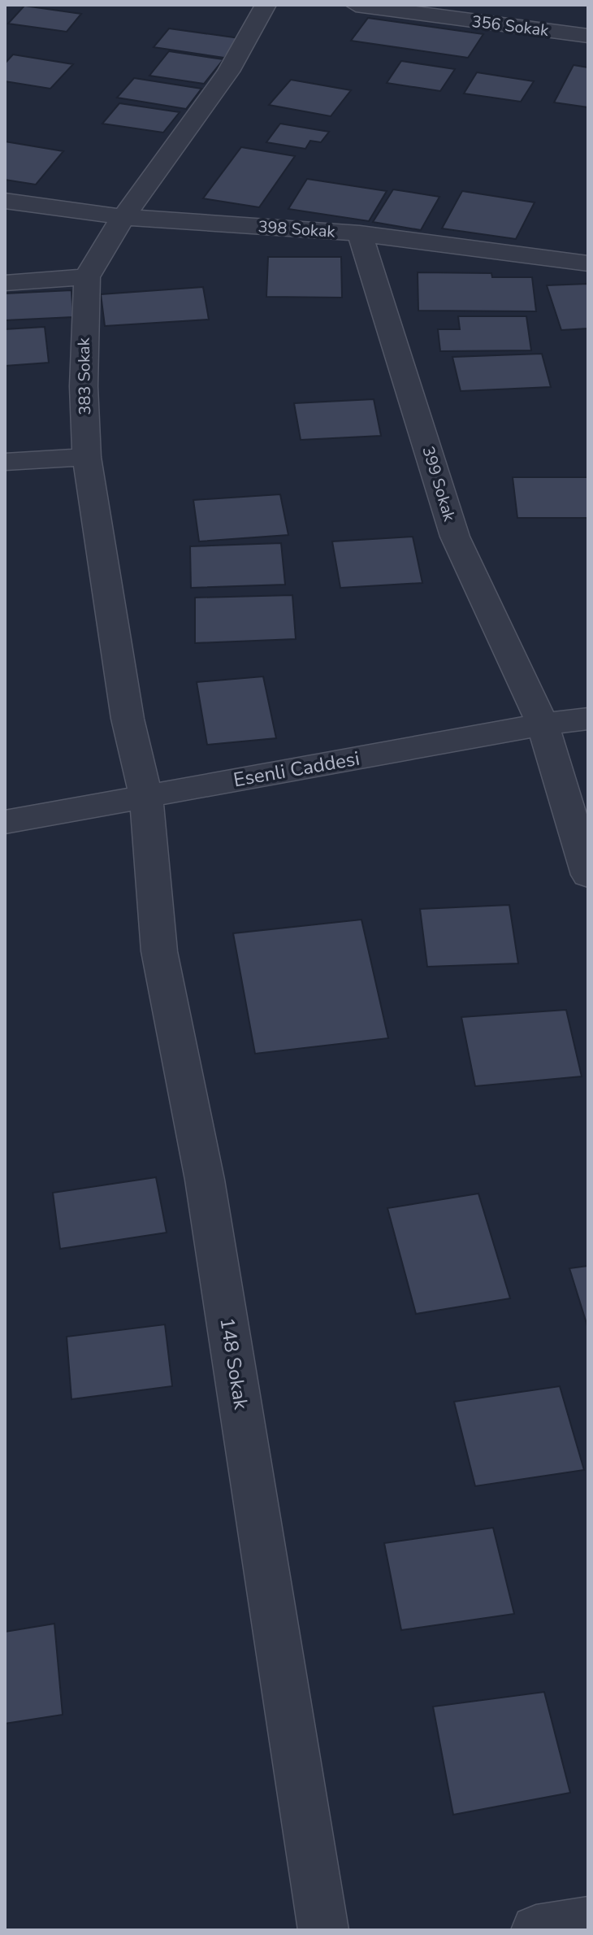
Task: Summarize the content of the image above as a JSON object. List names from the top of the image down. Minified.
{"streets":{"street":["356 Sokak","398 Sokak","383 Sokak","399 Sokak","Esenli Caddesi","148 Sokak"]},"crossings":[["398 Sokak","383 Sokak"],["398 Sokak","399 Sokak"],["383 Sokak","Esenli Caddesi"],["383 Sokak","148 Sokak"],["399 Sokak","Esenli Caddesi"],["Esenli Caddesi","148 Sokak"]]}
